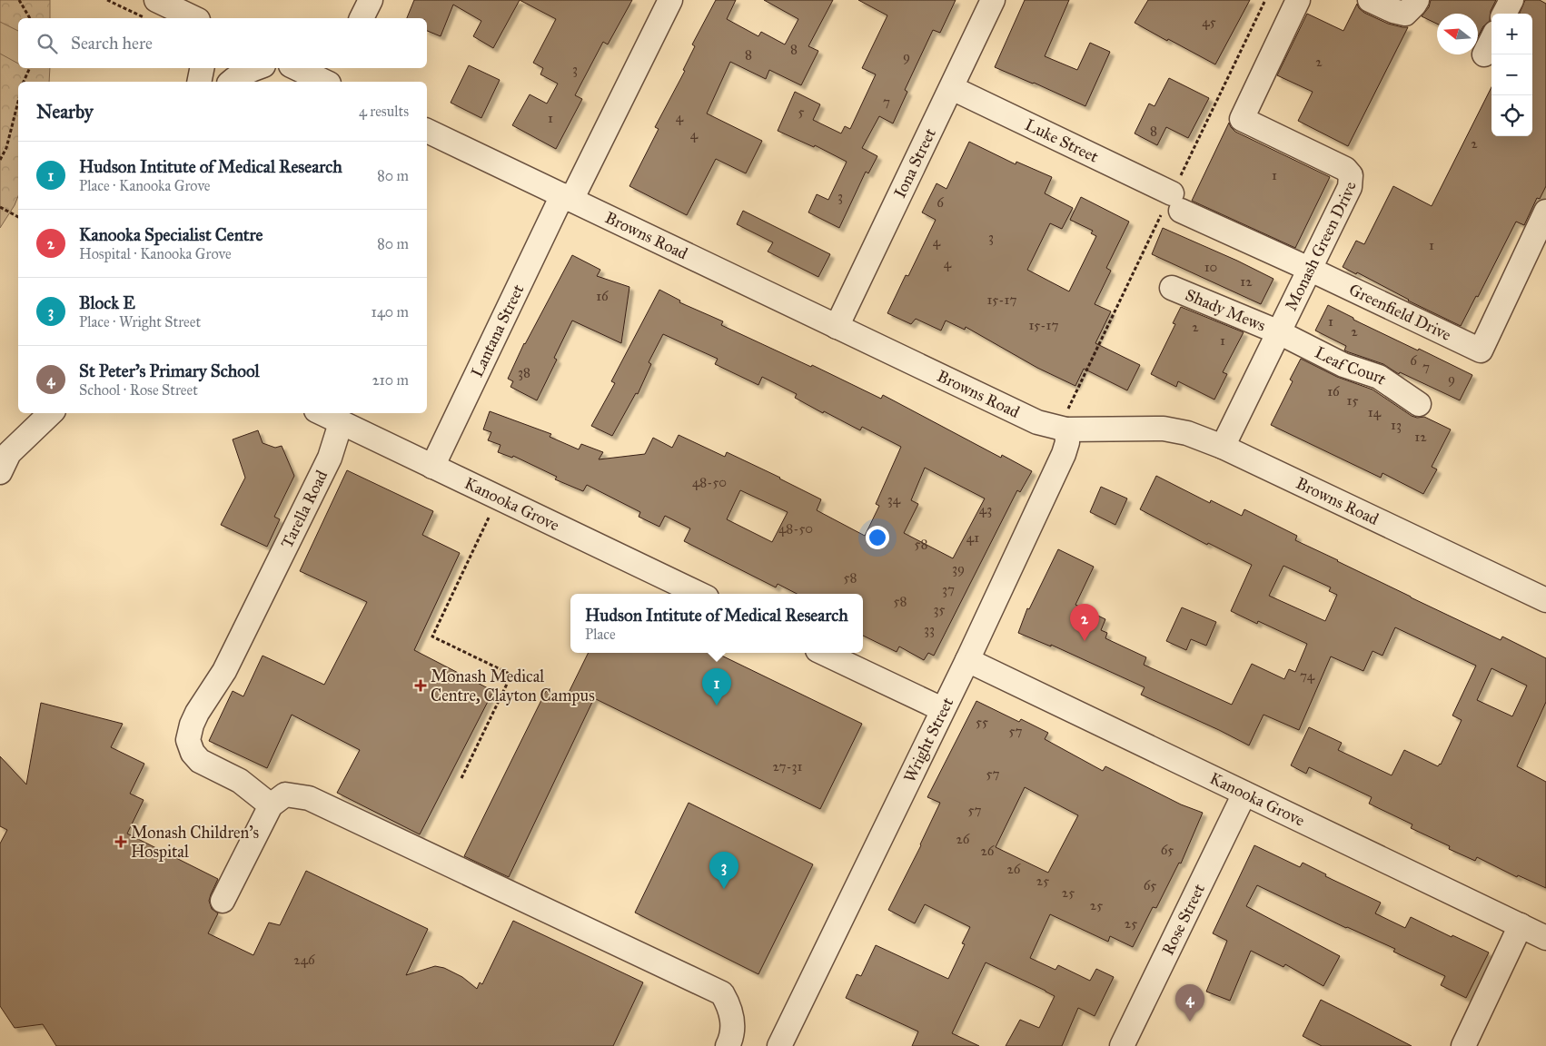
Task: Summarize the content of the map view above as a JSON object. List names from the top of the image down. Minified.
{"streets":{"street":["Luke Street","Iona Street","Browns Road","Monash Green Drive","Shady Mews","Greenfield Drive","Lantana Street","Leaf Court","Kanooka Grove","Tarella Road","Wright Street","Rose Street"]},"crossings":[["Luke Street","Iona Street"],["Luke Street","Greenfield Drive"],["Iona Street","Browns Road"],["Browns Road","Monash Green Drive"],["Browns Road","Lantana Street"],["Browns Road","Wright Street"],["Monash Green Drive","Shady Mews"],["Monash Green Drive","Greenfield Drive"],["Monash Green Drive","Leaf Court"],["Shady Mews","Leaf Court"],["Lantana Street","Kanooka Grove"],["Kanooka Grove","Tarella Road"],["Kanooka Grove","Wright Street"],["Kanooka Grove","Rose Street"]],"places":{"health":["Monash Medical Centre, Clayton Campus","Monash Children's Hospital"]},"house_numbers":["45","8","8","9","2","3","7","5","4","1","8","4","2","1","3","6","3","4","1","4","10","12","16","15-17","1","15-17","2","2","1","6","7","38","9","16","15","14","13","12","48-50","34","43","48-50","41","58","39","58","37","58","35","33","74","55","57","27-31","57","57","26","65","26","26","25","65","25","25","25","246"],"north":"left","page":{"map_buttons":["+","−"],"search":"Search here","heading":["Nearby","4 results"],"list":[{"mark":"1","name":"Hudson Intitute of Medical Research","note":"Place · Kanooka Grove","value":"80 m"},{"mark":"2","name":"Kanooka Specialist Centre","note":"Hospital · Kanooka Grove","value":"80 m"},{"mark":"3","name":"Block E","note":"Place · Wright Street","value":"140 m"},{"mark":"4","name":"St Peter's Primary School","note":"School · Rose Street","value":"210 m"}],"popup":["Hudson Intitute of Medical Research","Place"],"pins":["2","1","3","4"]}}
